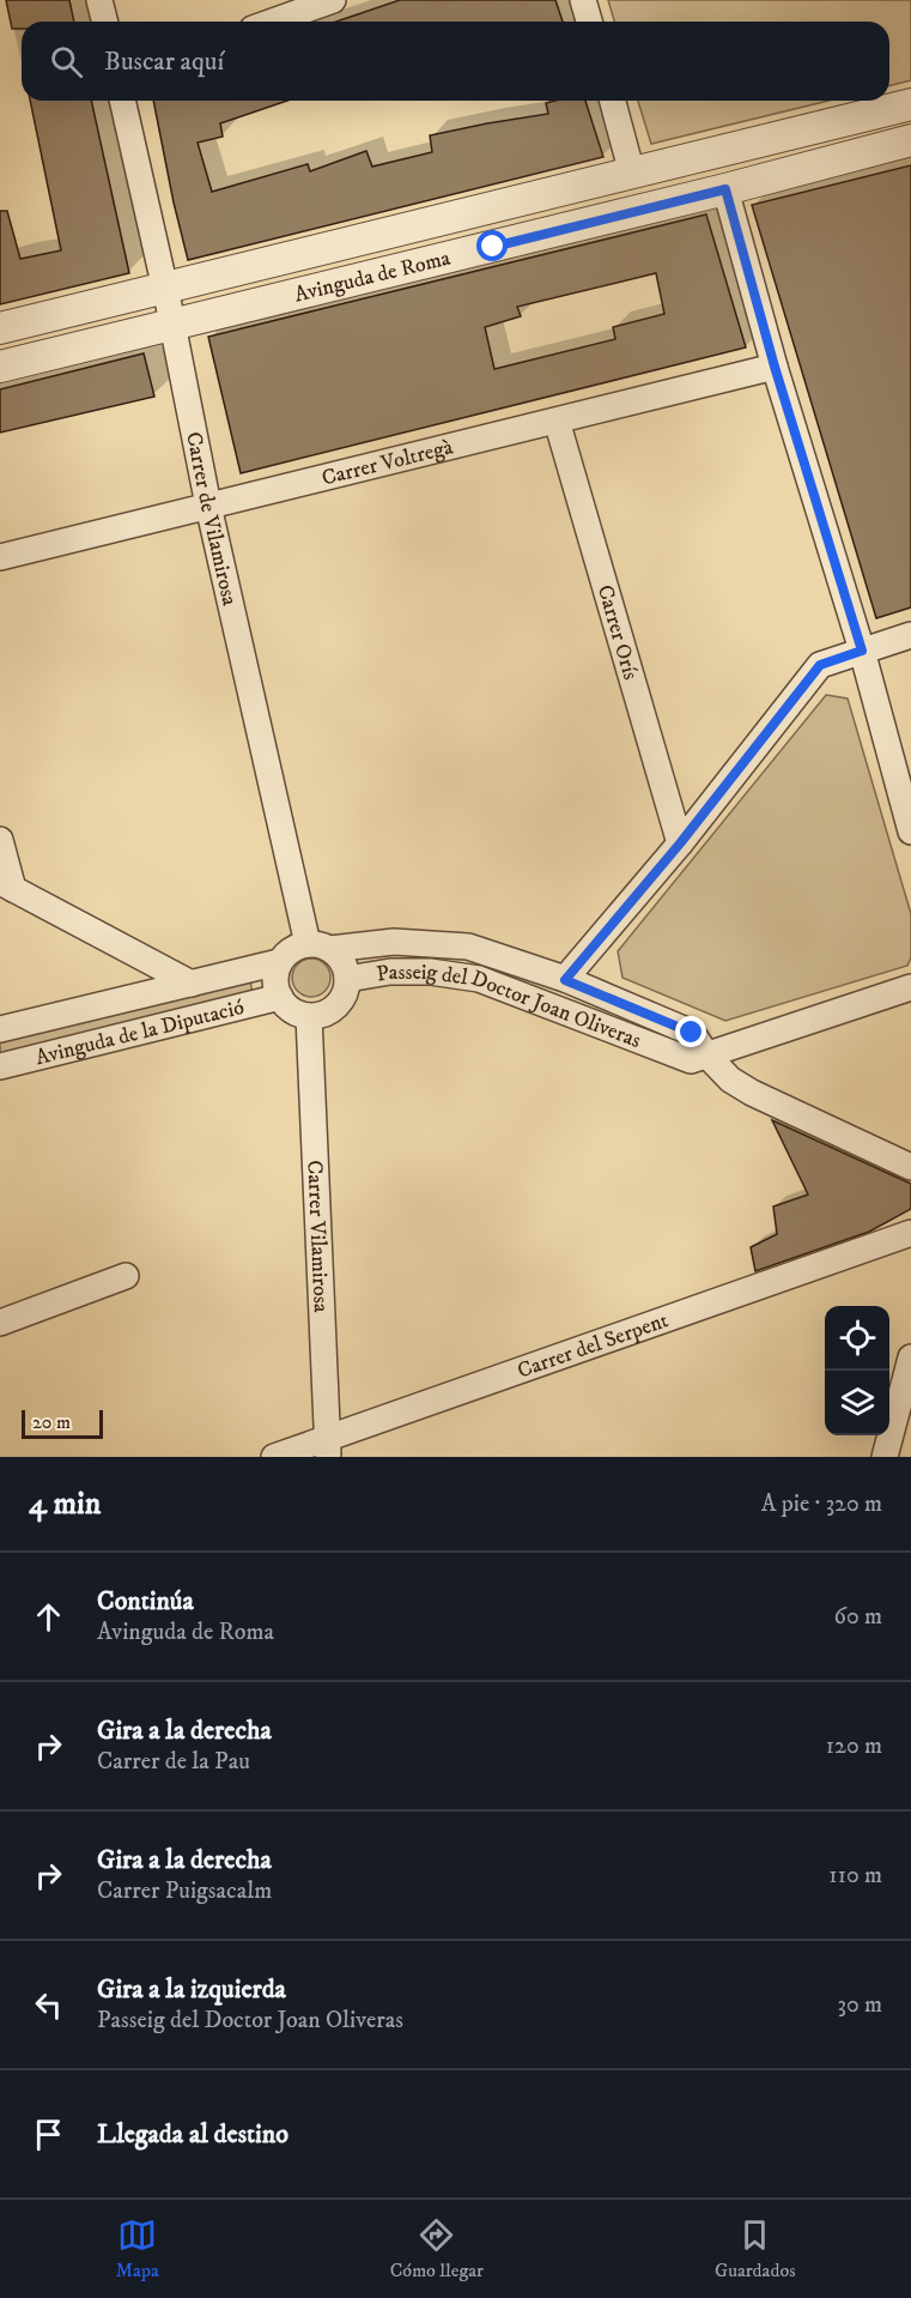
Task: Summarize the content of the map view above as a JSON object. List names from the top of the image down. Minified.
{"streets":{"street":["Avinguda de Roma","Carrer Voltregà","Carrer de Vilamirosa","Carrer Orís","Passeig del Doctor Joan Oliveras","Avinguda de la Diputació","Carrer Vilamirosa","Carrer del Serpent"]},"crossings":[["Avinguda de Roma","Carrer de Vilamirosa"],["Carrer Voltregà","Carrer de Vilamirosa"],["Carrer Voltregà","Carrer Orís"],["Carrer de Vilamirosa","Passeig del Doctor Joan Oliveras"],["Carrer de Vilamirosa","Avinguda de la Diputació"],["Carrer de Vilamirosa","Carrer Vilamirosa"],["Passeig del Doctor Joan Oliveras","Avinguda de la Diputació"],["Passeig del Doctor Joan Oliveras","Carrer Vilamirosa"],["Avinguda de la Diputació","Carrer Vilamirosa"],["Carrer Vilamirosa","Carrer del Serpent"]],"scale_bar":"20 m","page":{"search":"Buscar aquí","scale":"20 m","heading":["4 min","A pie · 320 m"],"list":[["Continúa","Avinguda de Roma","60 m"],["Gira a la derecha","Carrer de la Pau","120 m"],["Gira a la derecha","Carrer Puigsacalm","110 m"],["Gira a la izquierda","Passeig del Doctor Joan Oliveras","30 m"],"Llegada al destino"],"nav":["Mapa","Cómo llegar","Guardados"]}}
